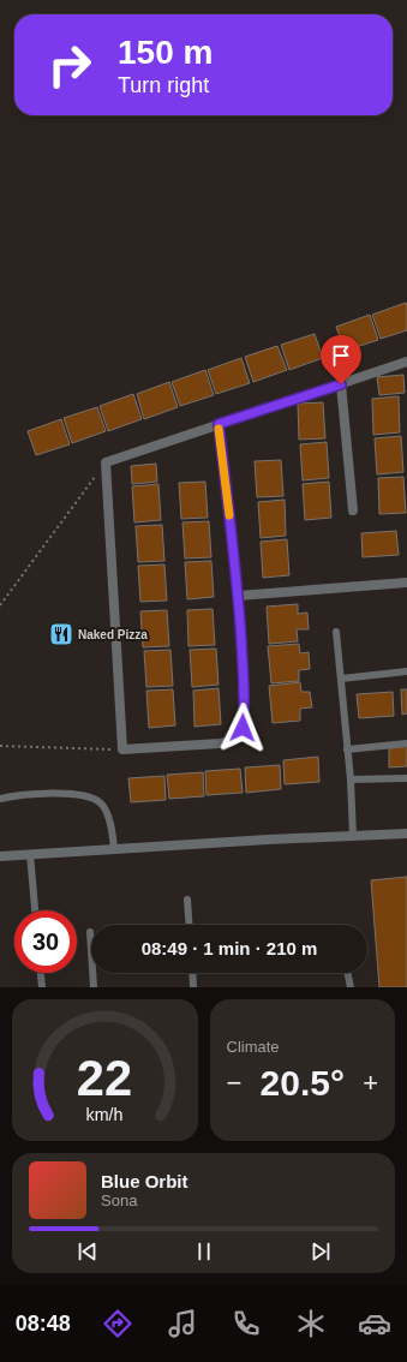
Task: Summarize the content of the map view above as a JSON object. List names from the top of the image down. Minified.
{"places":{"restaurant":["Naked Pizza"]},"page":{"turn":["150 m","Turn right"],"limit":"30","trip":"08:49 · 1 min · 210 m","tile":"Climate","heat":["−","20.5°","+"],"song":["Blue Orbit","Sona"],"tabs":"08:48","gauge":["22","km/h"]}}
